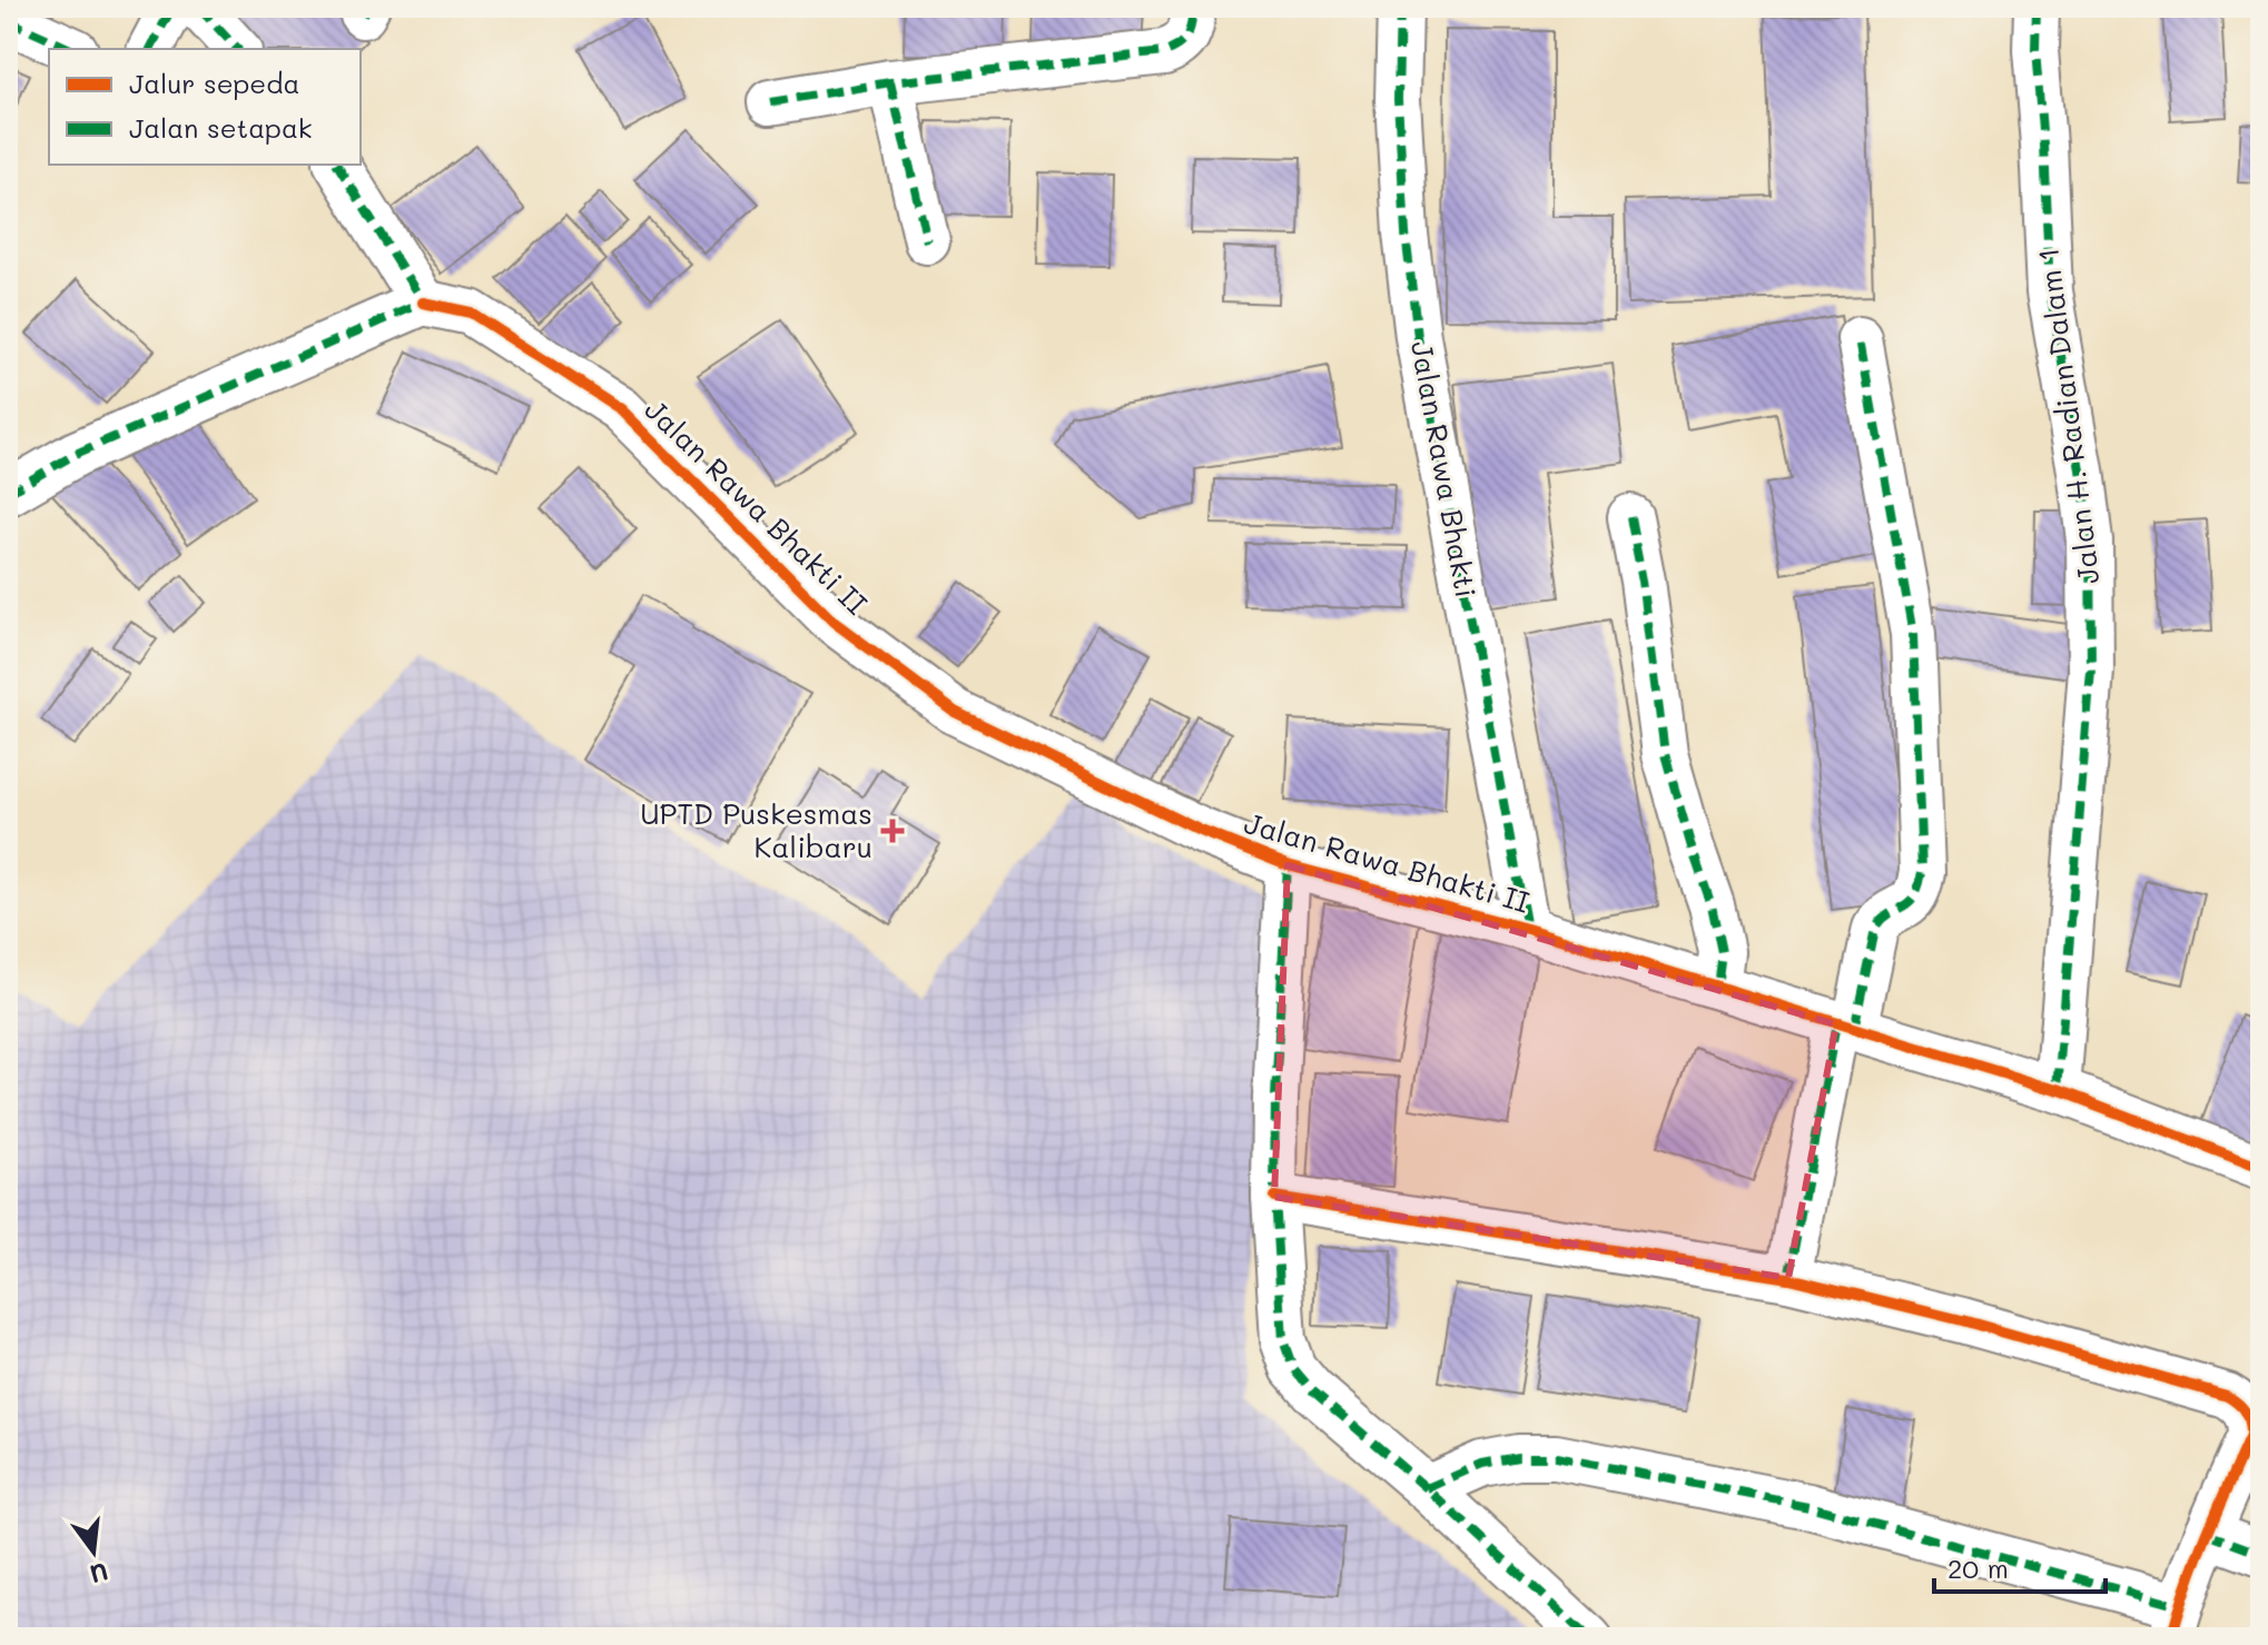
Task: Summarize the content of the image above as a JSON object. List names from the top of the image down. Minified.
{"streets":{"street":["Jalan H. Radian Dalam 1","Jalan Rawa Bhakti","Jalan Rawa Bhakti II"]},"crossings":[["Jalan H. Radian Dalam 1","Jalan Rawa Bhakti II"],["Jalan Rawa Bhakti","Jalan Rawa Bhakti II"]],"places":{"health":["UPTD Puskesmas Kalibaru"]},"legend":["Jalur sepeda","Jalan setapak"],"scale_bar":"20 m","north":"bottom"}
